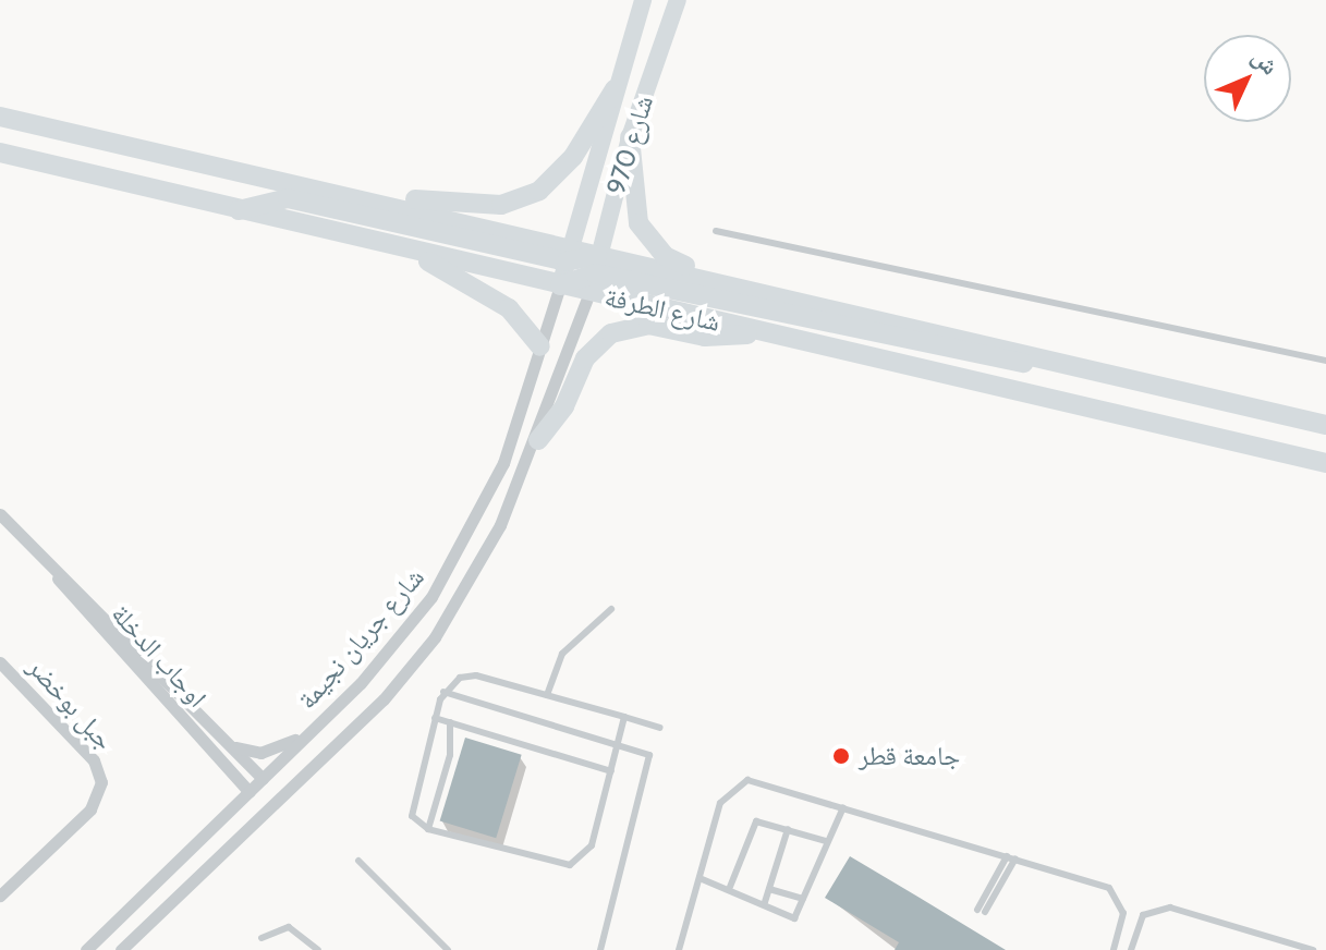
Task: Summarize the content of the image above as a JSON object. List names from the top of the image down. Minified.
{"streets":{"main road":["شارع 970","شارع الطرفة"],"street":["شارع جريان نجيمة","اوجاب الدخلة","جبل بوخضر"]},"crossings":[["شارع 970","شارع الطرفة"],["شارع 970","شارع جريان نجيمة"],["شارع الطرفة","شارع جريان نجيمة"],["شارع جريان نجيمة","اوجاب الدخلة"]],"places":["جامعة قطر"],"north":"top right"}
